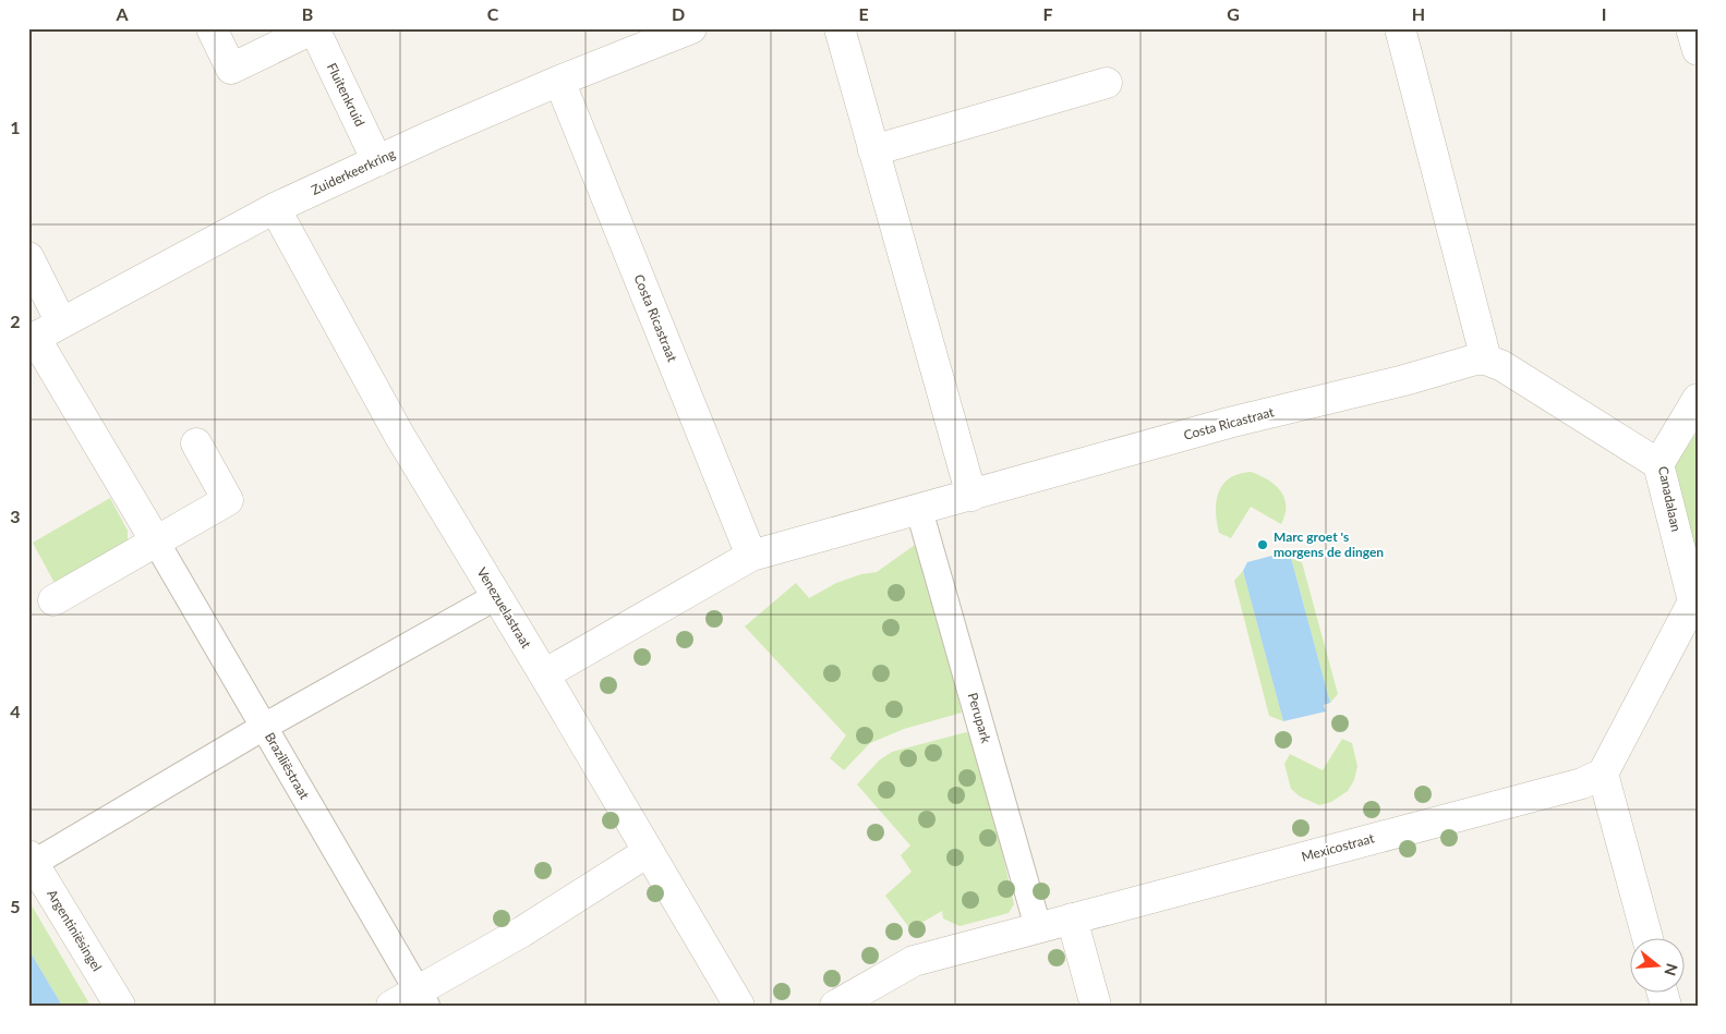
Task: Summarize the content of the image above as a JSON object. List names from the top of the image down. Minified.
{"streets":{"street":["Fluitenkruid","Zuiderkeerkring","Costa Ricastraat","Canadalaan","Venezuelastraat","Perupark","Braziliëstraat","Mexicostraat","Argentiniësingel"]},"crossings":[["Fluitenkruid","Zuiderkeerkring"],["Zuiderkeerkring","Costa Ricastraat"],["Zuiderkeerkring","Venezuelastraat"],["Zuiderkeerkring","Braziliëstraat"],["Costa Ricastraat","Venezuelastraat"],["Costa Ricastraat","Perupark"],["Perupark","Mexicostraat"]],"places":["Marc groet 's morgens de dingen"],"north":"right","grid":{"columns":["A","B","C","D","E","F","G","H","I"],"rows":["1","2","3","4","5"]}}
